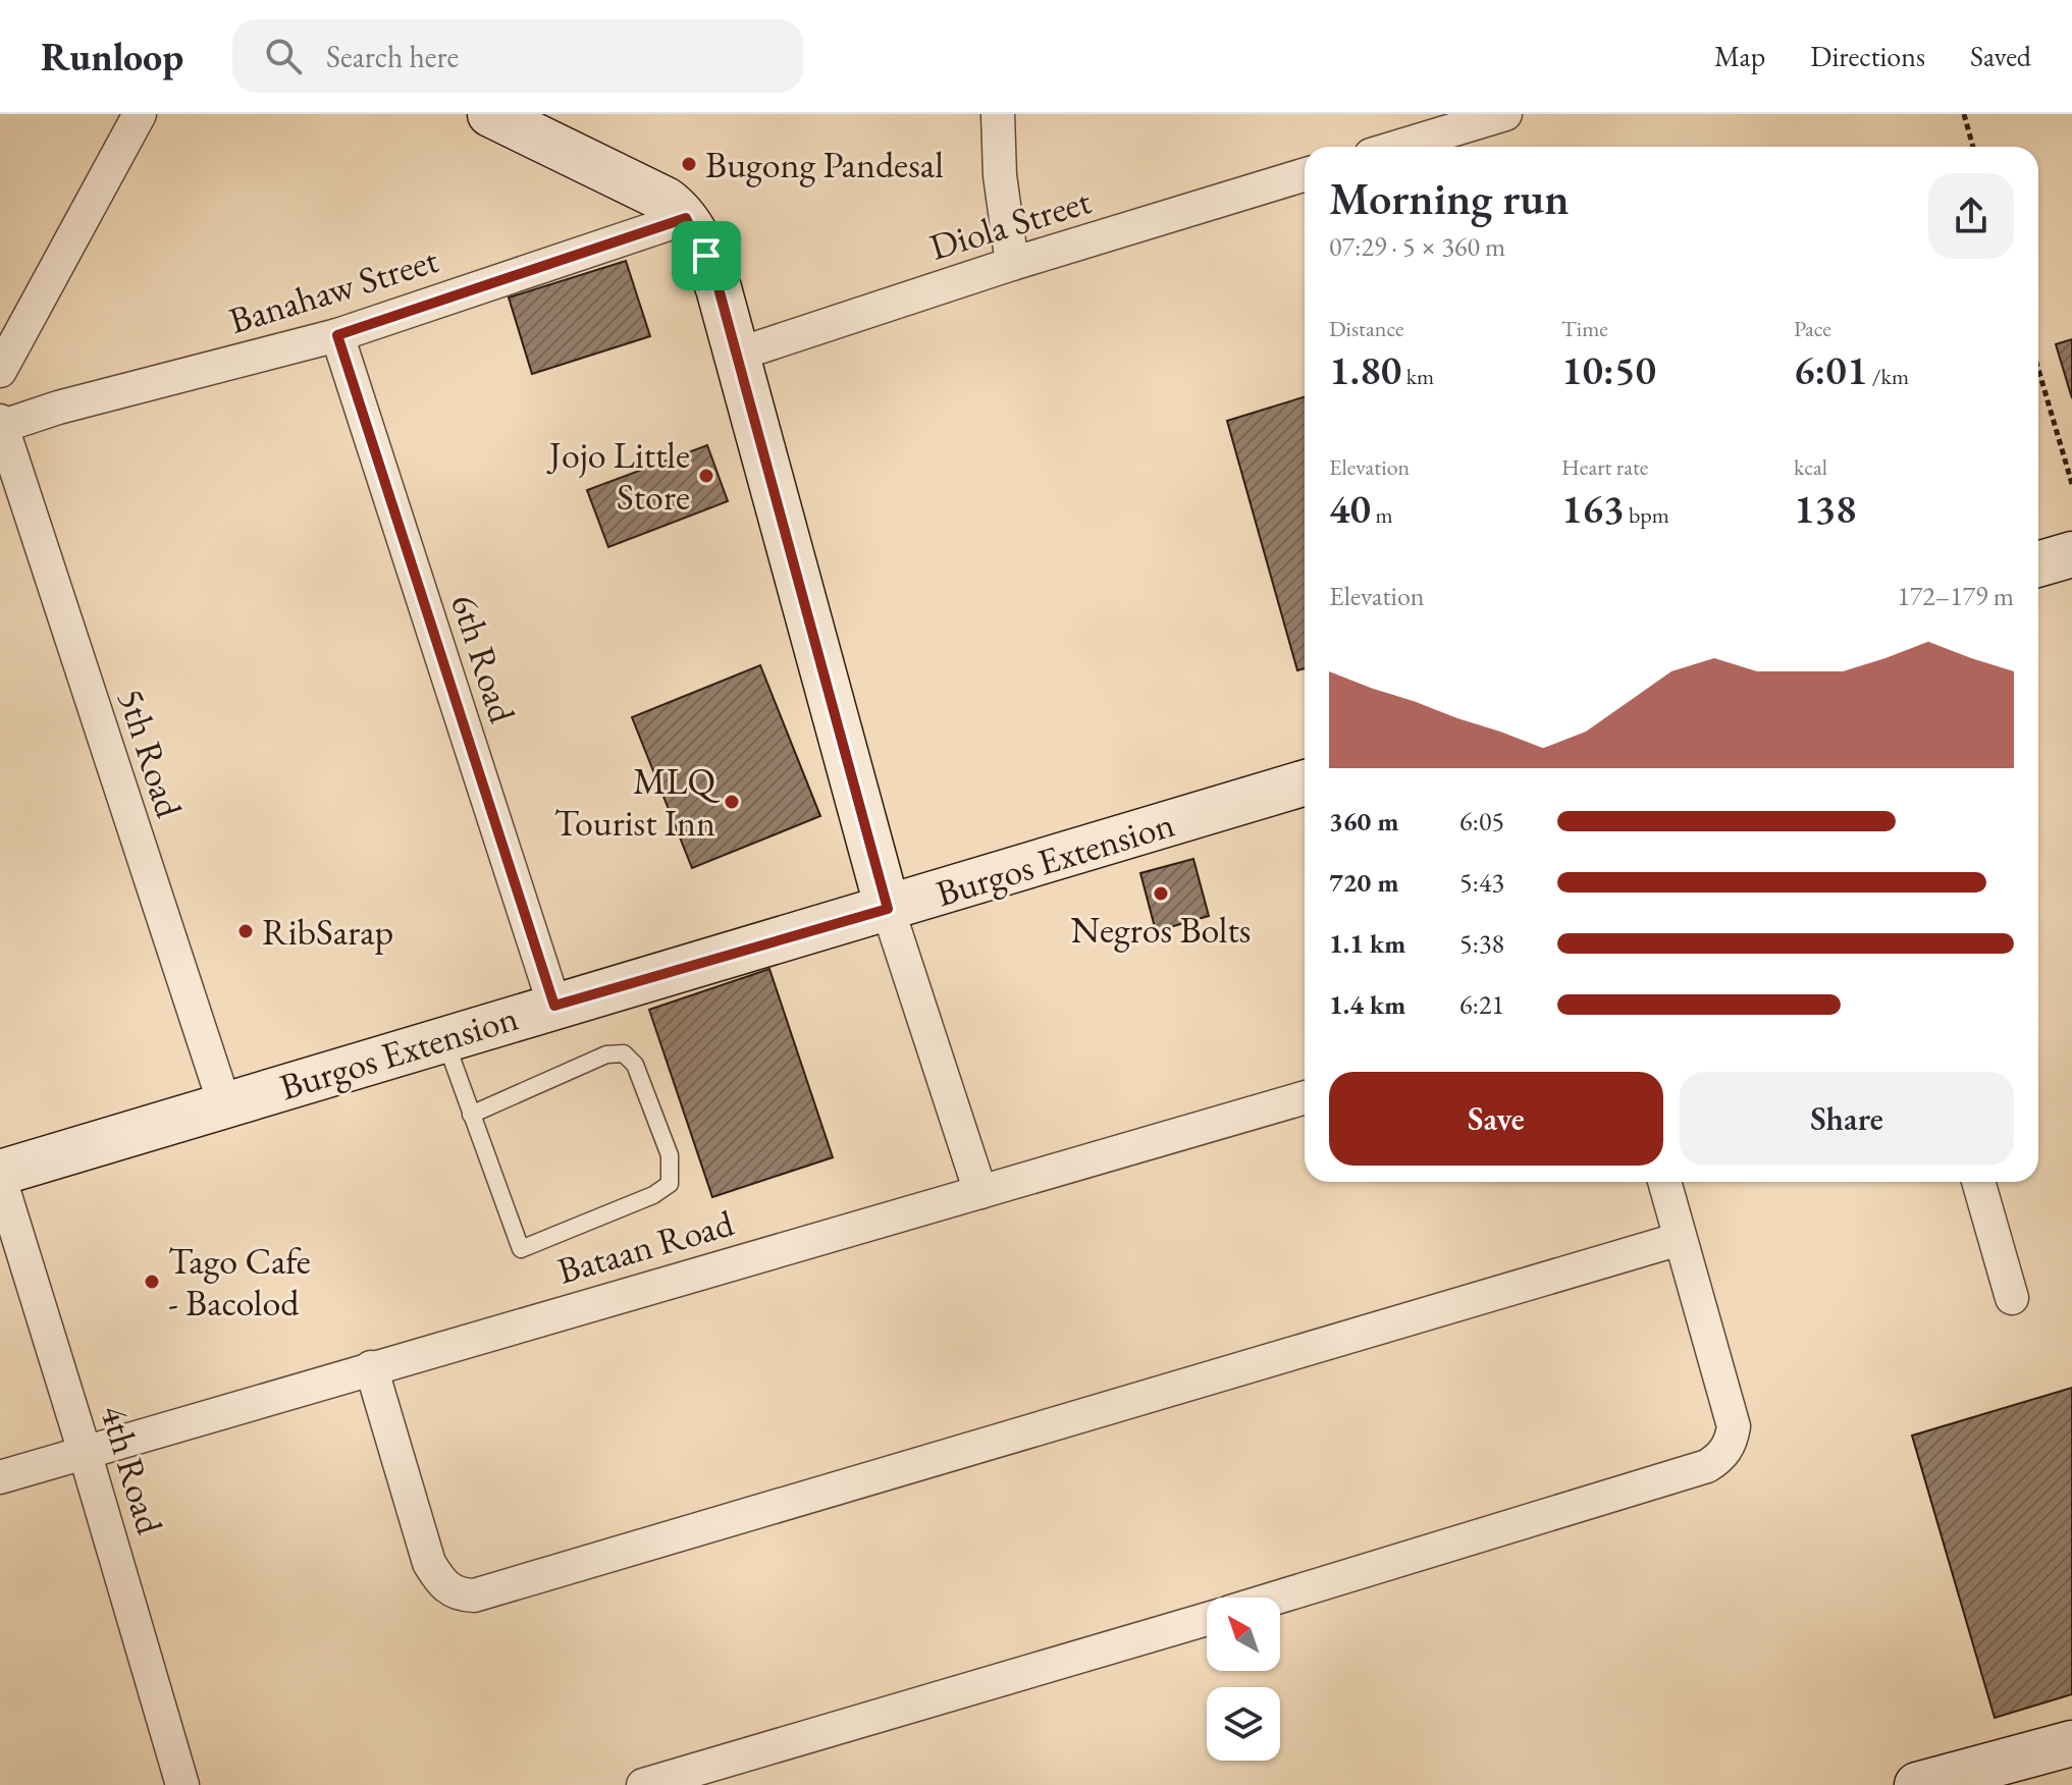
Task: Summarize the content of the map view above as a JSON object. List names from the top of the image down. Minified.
{"streets":{"main road":["Burgos Extension"],"street":["Diola Street","Banahaw Street","6th Road","5th Road","Bataan Road","4th Road"]},"crossings":[["Banahaw Street","6th Road"],["Banahaw Street","5th Road"],["6th Road","Burgos Extension"],["5th Road","Burgos Extension"],["Burgos Extension","4th Road"],["Bataan Road","4th Road"]],"places":["Bugong Pandesal","Jojo Little Store","MLQ Tourist Inn","Negros Bolts","RibSarap","Tago Cafe - Bacolod"],"north":"top left","page":{"header":"Runloop","search":"Search here","nav":["Map","Directions","Saved"],"heading":["Morning run","07:29 · 5 × 360 m"],"stats":[["Distance","1.80 km"],["Time","10:50"],["Pace","6:01 /km"],["Elevation","40 m"],["Heart rate","163 bpm"],["kcal","138"]],"chart":["Elevation","172–179 m"],"list":[{"name":"360 m","note":"6:05"},{"name":"720 m","note":"5:43"},{"name":"1.1 km","note":"5:38"},{"name":"1.4 km","note":"6:21"}],"buttons":["Save","Share"]}}
